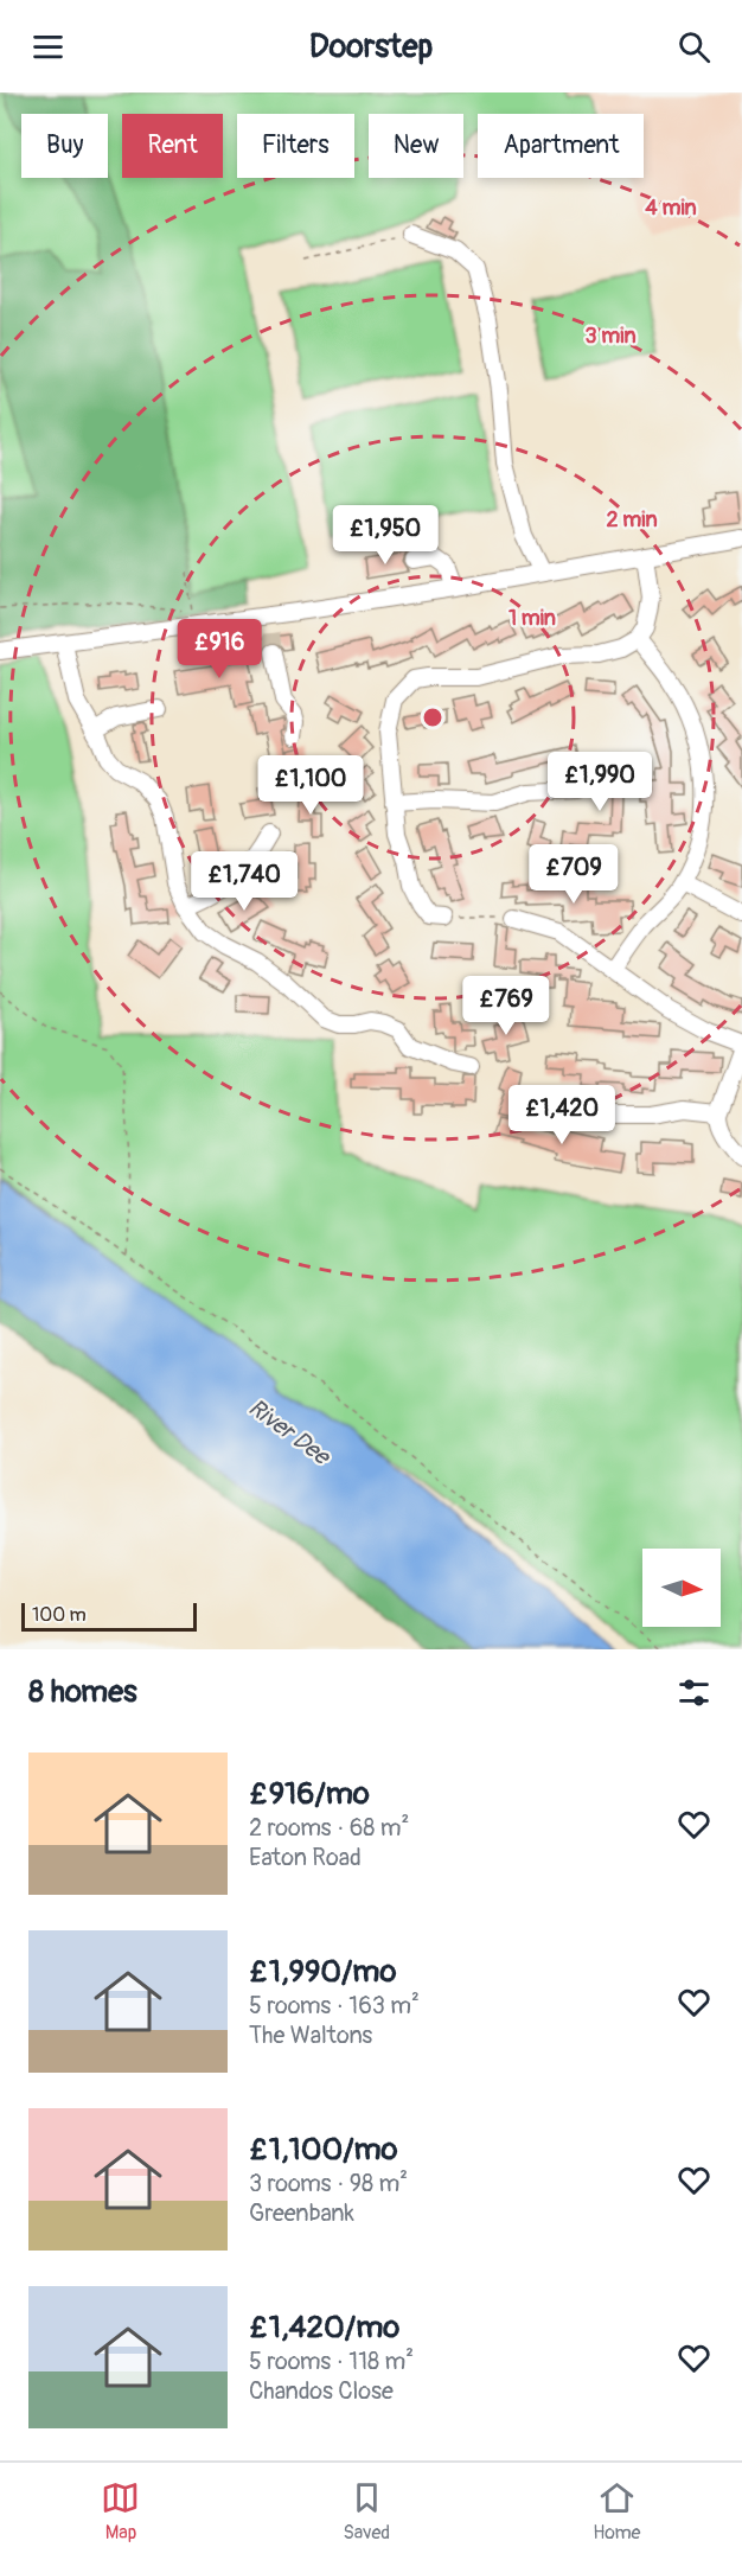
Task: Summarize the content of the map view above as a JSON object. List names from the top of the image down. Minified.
{"water":["River Dee"],"scale_bar":"100 m","north":"right","page":{"header":"Doorstep","chip":["Buy","Rent","Filters","New","Apartment"],"price":["£1,950","£916","£1,990","£1,100","£709","£1,740","£769","£1,420"],"scale":"100 m","heading":"8 homes","list":[{"name":"£916/mo","note":"2 rooms · 68 m² · Eaton Road"},{"name":"£1,990/mo","note":"5 rooms · 163 m² · The Waltons"},{"name":"£1,100/mo","note":"3 rooms · 98 m² · Greenbank"},{"name":"£1,420/mo","note":"5 rooms · 118 m² · Chandos Close"}],"tabs":["Map","Saved","Home"]},"rings":["4 min","3 min","2 min","1 min"]}
